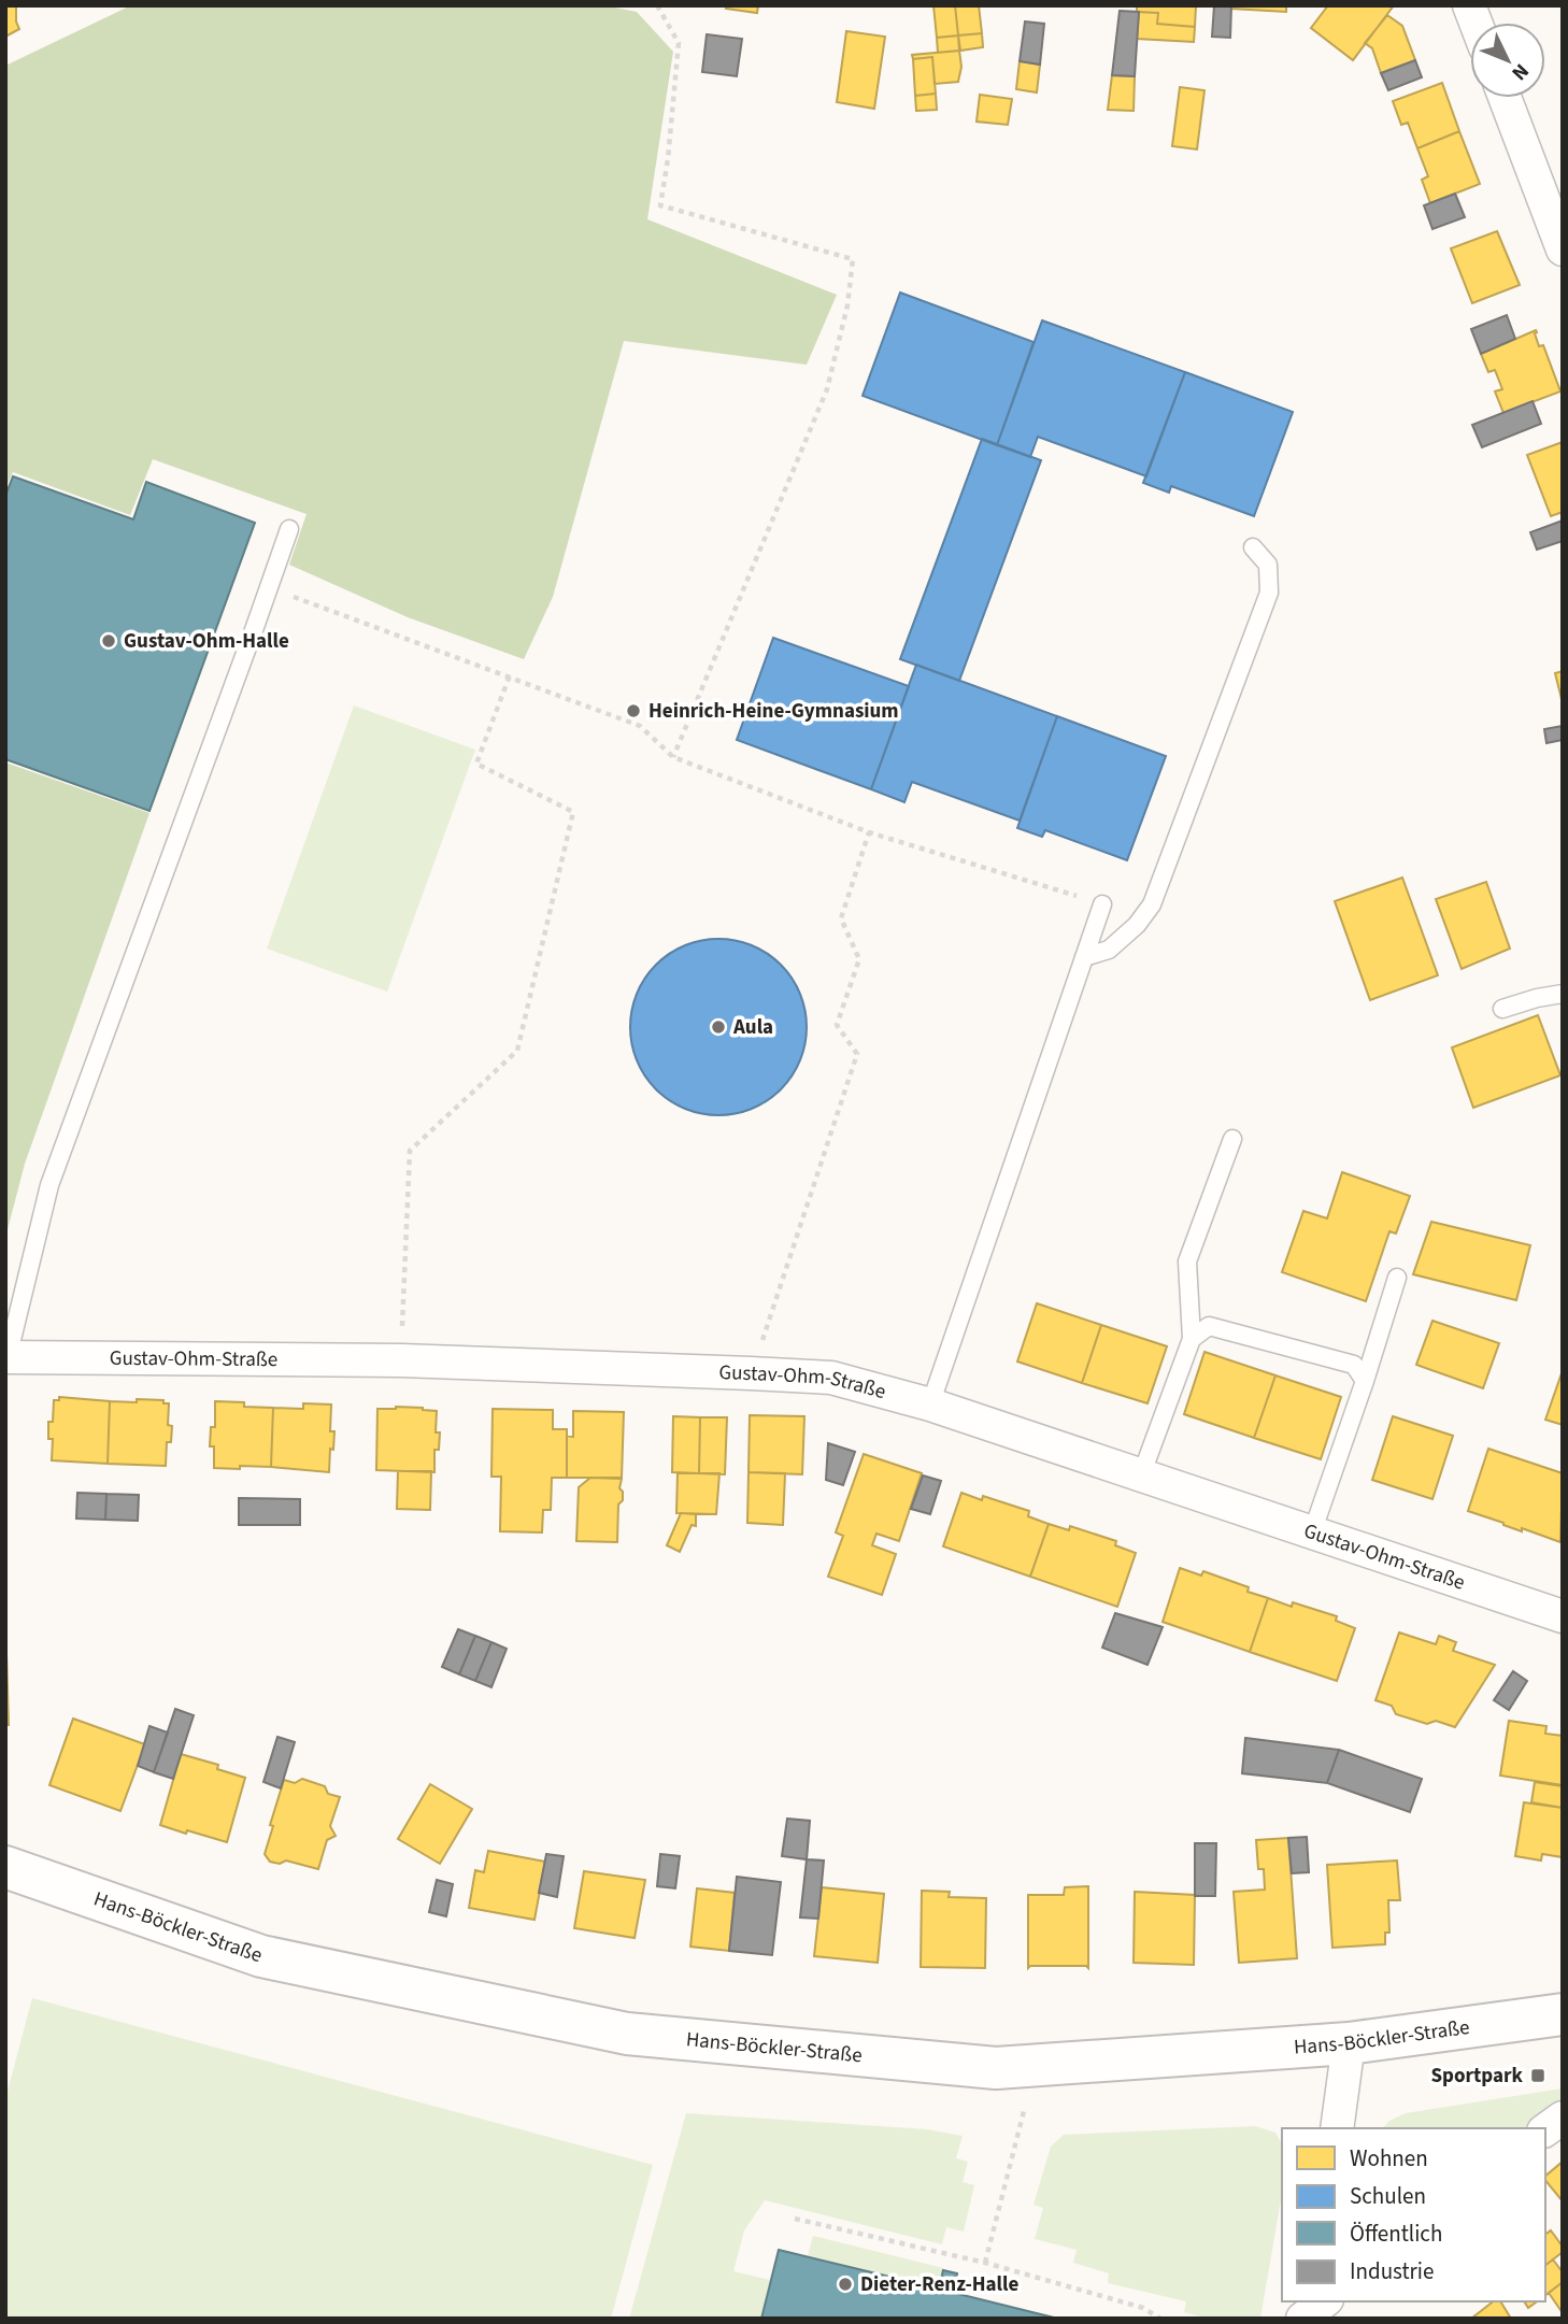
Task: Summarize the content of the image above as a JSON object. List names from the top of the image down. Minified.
{"streets":{"main road":["Hans-Böckler-Straße"],"street":["Gustav-Ohm-Straße"]},"places":{"other":["Gustav-Ohm-Halle","Heinrich-Heine-Gymnasium","Aula","Dieter-Renz-Halle"],"transit":["Sportpark"]},"legend":["Wohnen","Schulen","Öffentlich","Industrie"],"north":"bottom right"}
